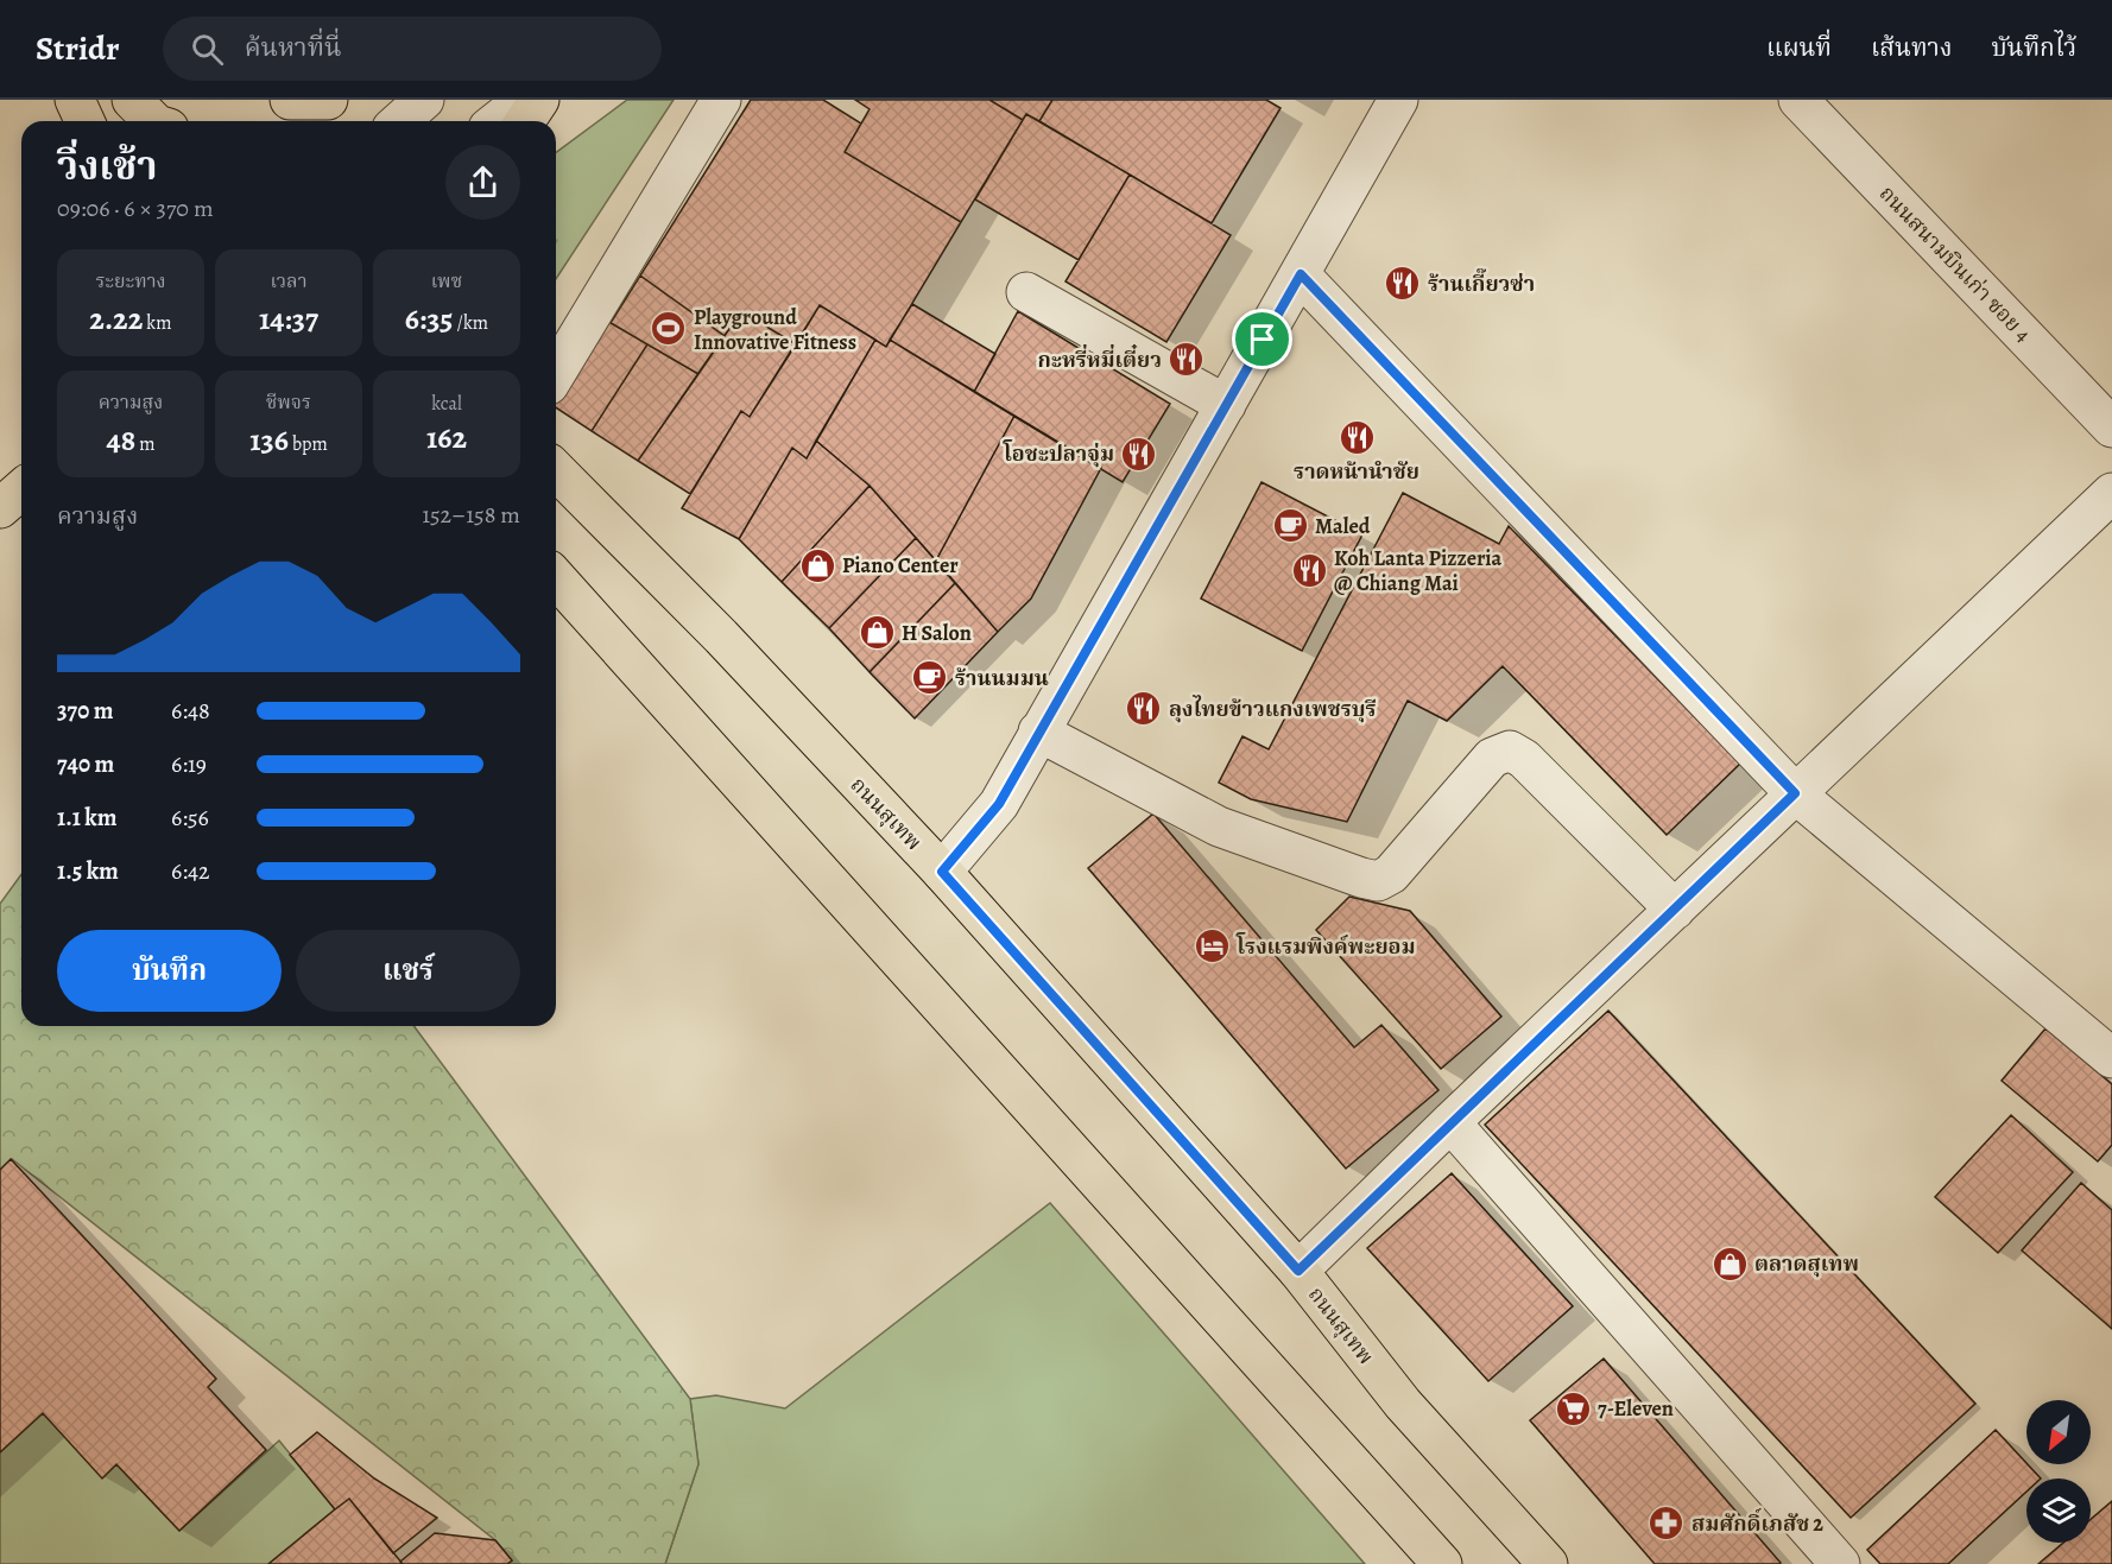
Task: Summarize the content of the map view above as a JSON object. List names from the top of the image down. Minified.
{"streets":{"main road":["ถนนสุเทพ"],"street":["ถนนสนามบินเก่า ซอย 4"]},"places":{"restaurant":["ร้านเกี๊ยวซ่า","กะหรี่หมี่เตี๋ยว","ราดหน้านำชัย","โอชะปลาจุ่ม","Koh Lanta Pizzeria @ Chiang Mai","ลุงไทยข้าวแกงเพชรบุรี"],"sports":["Playground Innovative Fitness"],"cafe":["Maled","ร้านนมมน"],"shop":["Piano Center","H Salon","ตลาดสุเทพ"],"hotel":["โรงแรมพิงค์พะยอม"],"supermarket":["7-Eleven"],"pharmacy":["สมศักดิ์เภสัช 2"]},"north":"bottom left","page":{"header":"Stridr","search":"ค้นหาที่นี่","nav":["แผนที่","เส้นทาง","บันทึกไว้"],"heading":["วิ่งเช้า","09:06 · 6 × 370 m"],"stats":[["ระยะทาง","2.22 km"],["เวลา","14:37"],["เพซ","6:35 /km"],["ความสูง","48 m"],["ชีพจร","136 bpm"],["kcal","162"]],"chart":["ความสูง","152–158 m"],"list":[{"name":"370 m","note":"6:48"},{"name":"740 m","note":"6:19"},{"name":"1.1 km","note":"6:56"},{"name":"1.5 km","note":"6:42"}],"buttons":["บันทึก","แชร์"]}}
